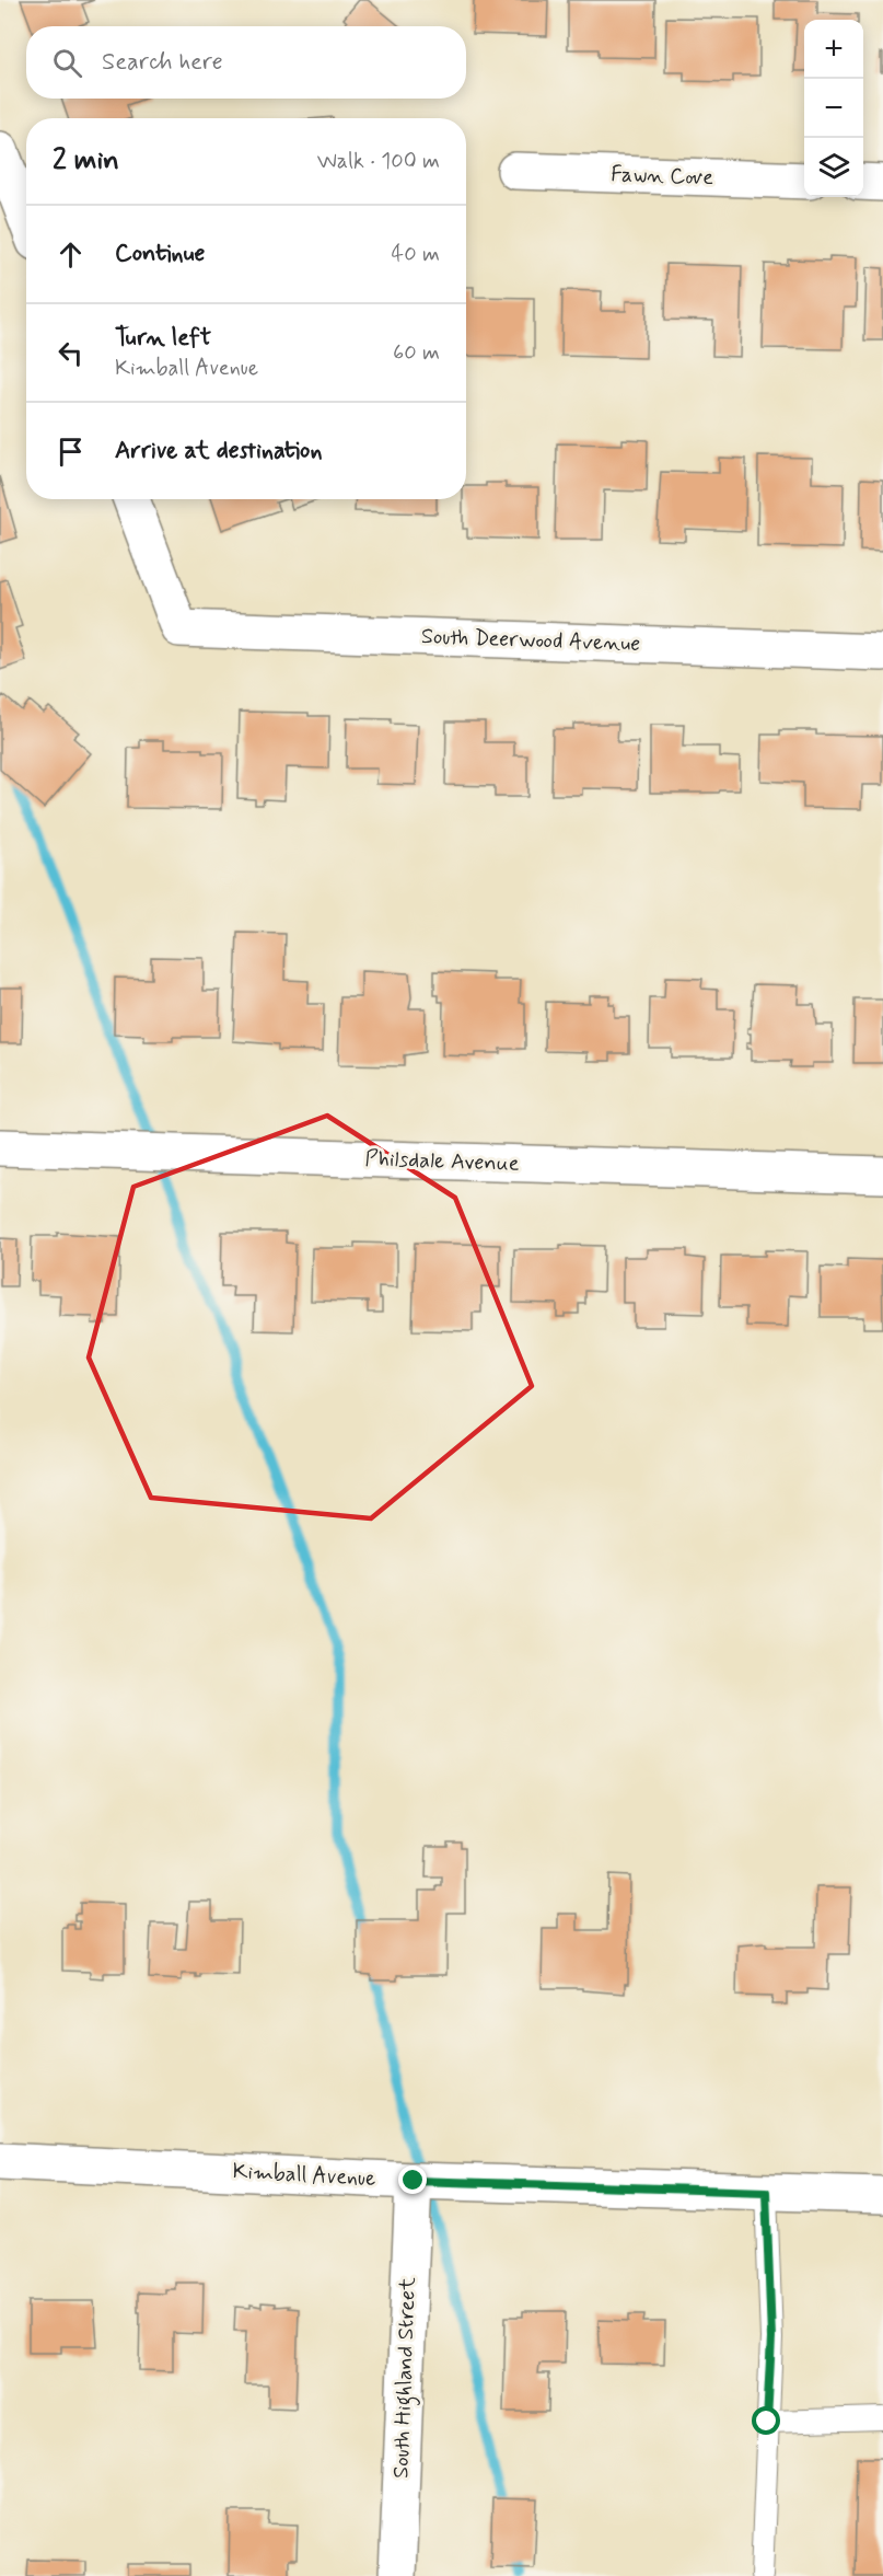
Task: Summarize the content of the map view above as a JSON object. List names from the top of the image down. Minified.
{"streets":{"street":["Fawn Cove","South Deerwood Avenue","Philsdale Avenue","Kimball Avenue","South Highland Street"]},"crossings":[["Kimball Avenue","South Highland Street"]],"page":{"map_buttons":["+","−"],"search":"Search here","heading":["2 min","Walk · 100 m"],"list":[["Continue","40 m"],["Turn left","Kimball Avenue","60 m"],"Arrive at destination"]}}
